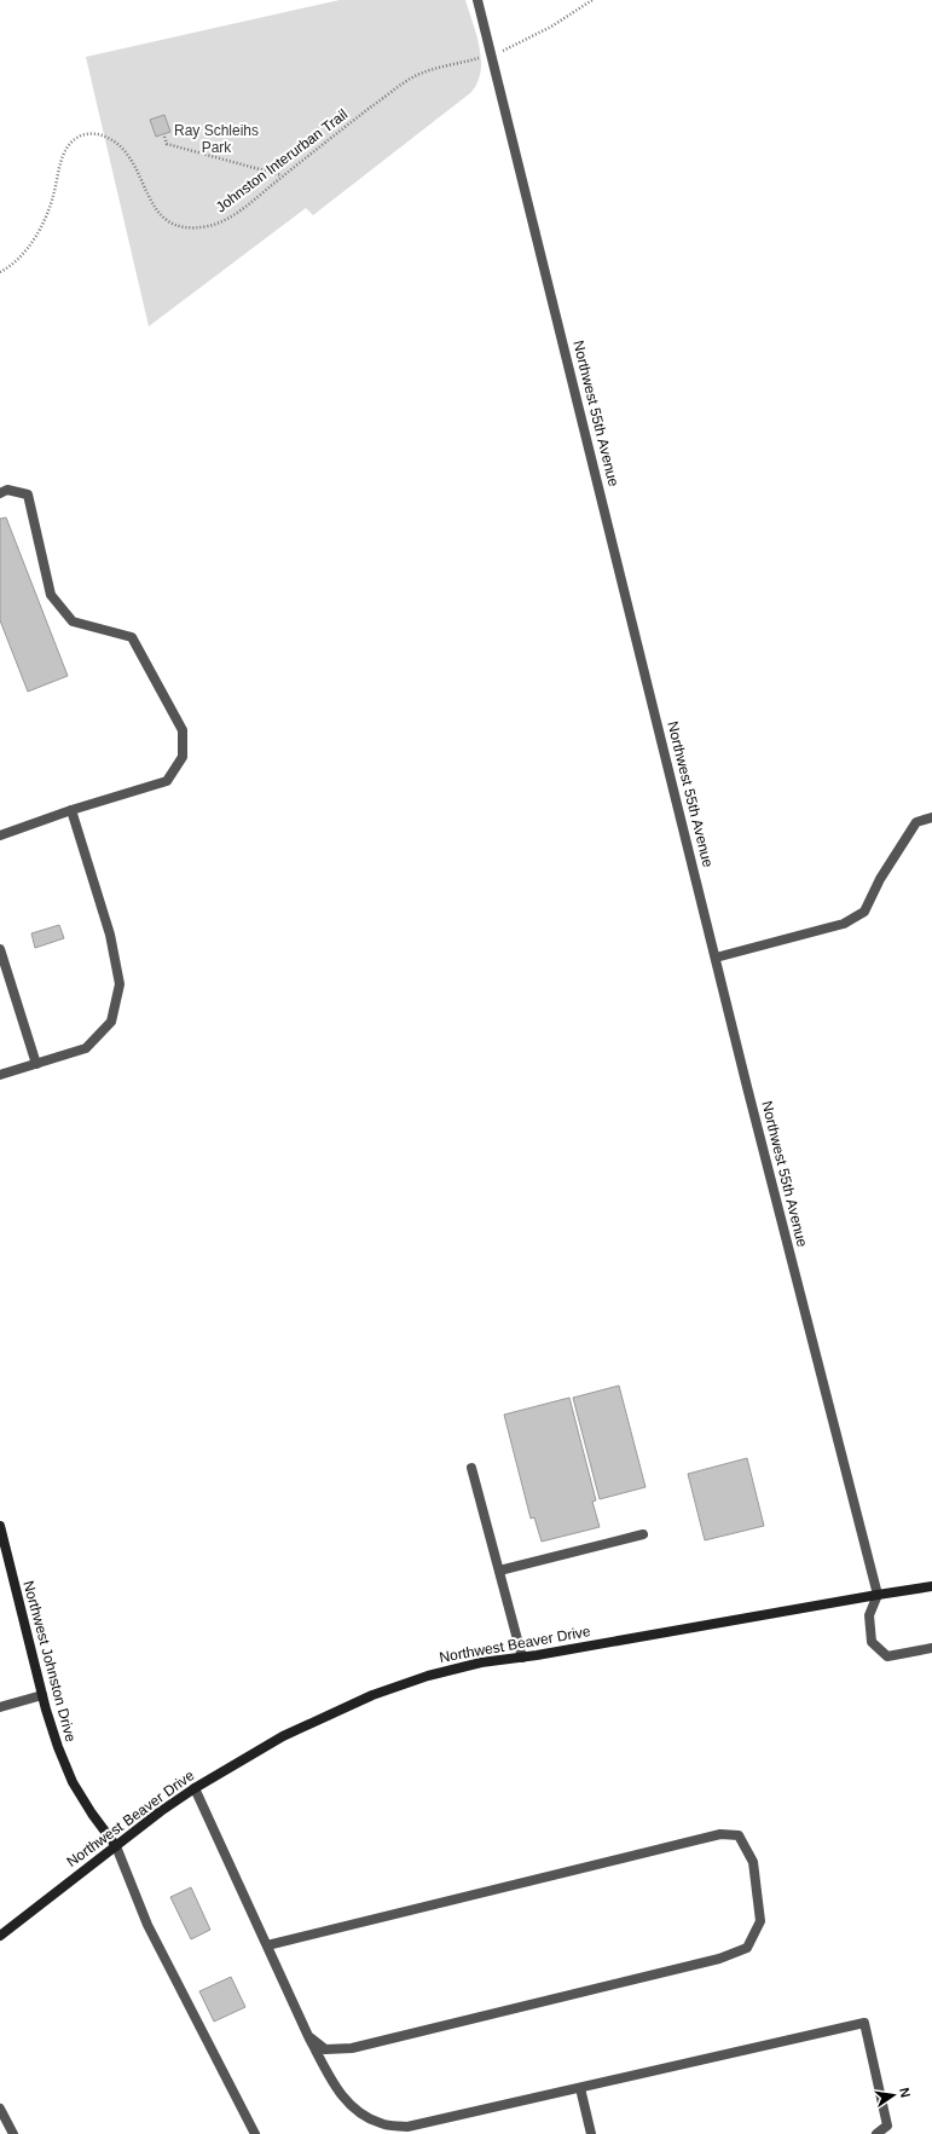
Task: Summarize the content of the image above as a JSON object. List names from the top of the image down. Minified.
{"streets":{"main road":["Northwest Beaver Drive","Northwest Johnston Drive"],"street":["Northwest 55th Avenue"],"path":["Johnston Interurban Trail"]},"crossings":[["Johnston Interurban Trail","Northwest 55th Avenue"],["Northwest 55th Avenue","Northwest Beaver Drive"],["Northwest Beaver Drive","Northwest Johnston Drive"]],"parks":["Ray Schleihs Park"],"north":"right"}
